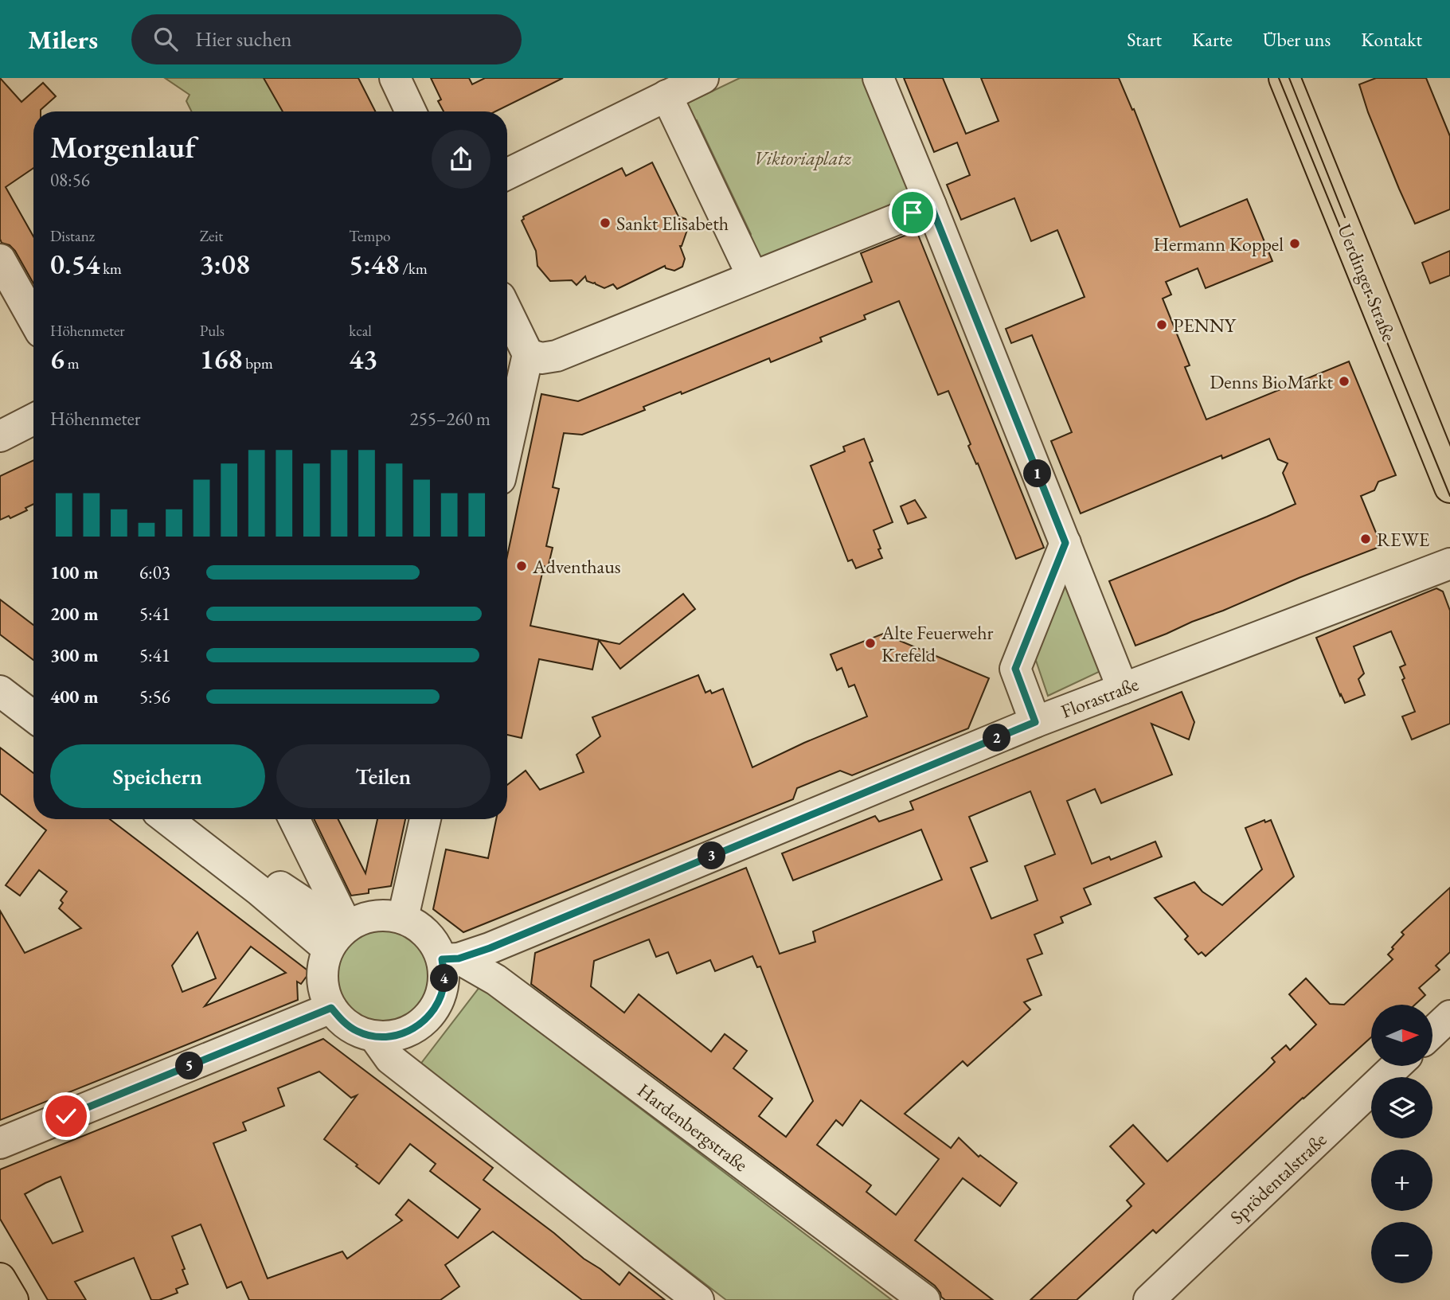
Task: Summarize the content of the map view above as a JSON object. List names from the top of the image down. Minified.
{"streets":{"main road":["Uerdinger Straße"],"street":["Florastraße","Hardenbergstraße","Sprödentalstraße"]},"crossings":[["Florastraße","Hardenbergstraße"]],"parks":["Viktoriaplatz"],"places":["Sankt Elisabeth","Hermann Koppel","PENNY","Denns BioMarkt","REWE","Adventhaus","Alte Feuerwehr Krefeld"],"north":"right","page":{"header":"Milers","search":"Hier suchen","nav":["Start","Karte","Über uns","Kontakt"],"heading":["Morgenlauf","08:56"],"stats":[["Distanz","0.54 km"],["Zeit","3:08"],["Tempo","5:48 /km"],["Höhenmeter","6 m"],["Puls","168 bpm"],["kcal","43"]],"chart":["Höhenmeter","255–260 m"],"pins":["1","2","3","4","5"],"list":[{"name":"100 m","note":"6:03"},{"name":"200 m","note":"5:41"},{"name":"300 m","note":"5:41"},{"name":"400 m","note":"5:56"}],"buttons":["Speichern","Teilen"],"map_buttons":["+","−"]}}
